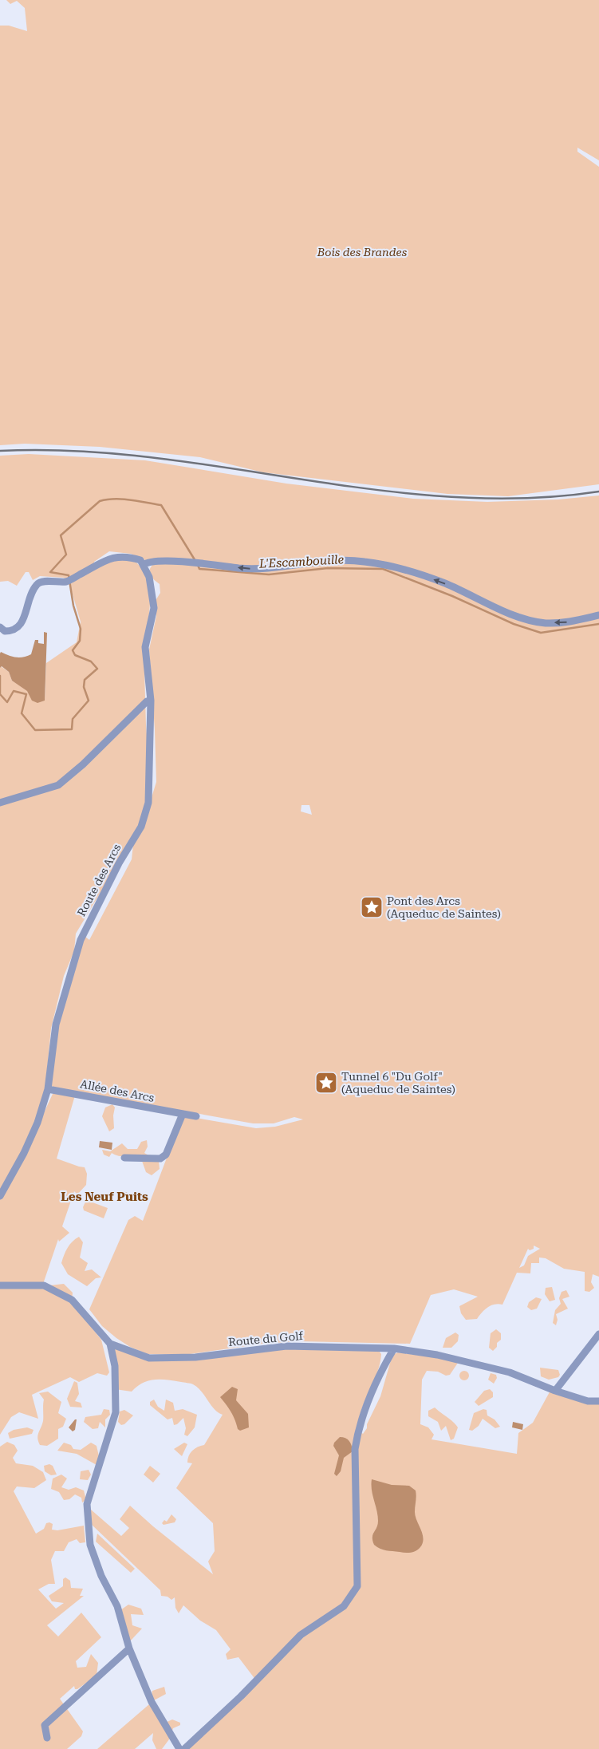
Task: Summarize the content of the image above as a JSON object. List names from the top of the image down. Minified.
{"streets":{"street":["Route des Arcs","Allée des Arcs","Route du Golf"]},"crossings":[["Route des Arcs","Allée des Arcs"]],"districts":["Les Neuf Puits"],"water":["L'Escambouille"],"parks":["Bois des Brandes"],"places":{"place":["Pont des Arcs (Aqueduc de Saintes)","Tunnel 6 \"Du Golf\" (Aqueduc de Saintes)"]}}
